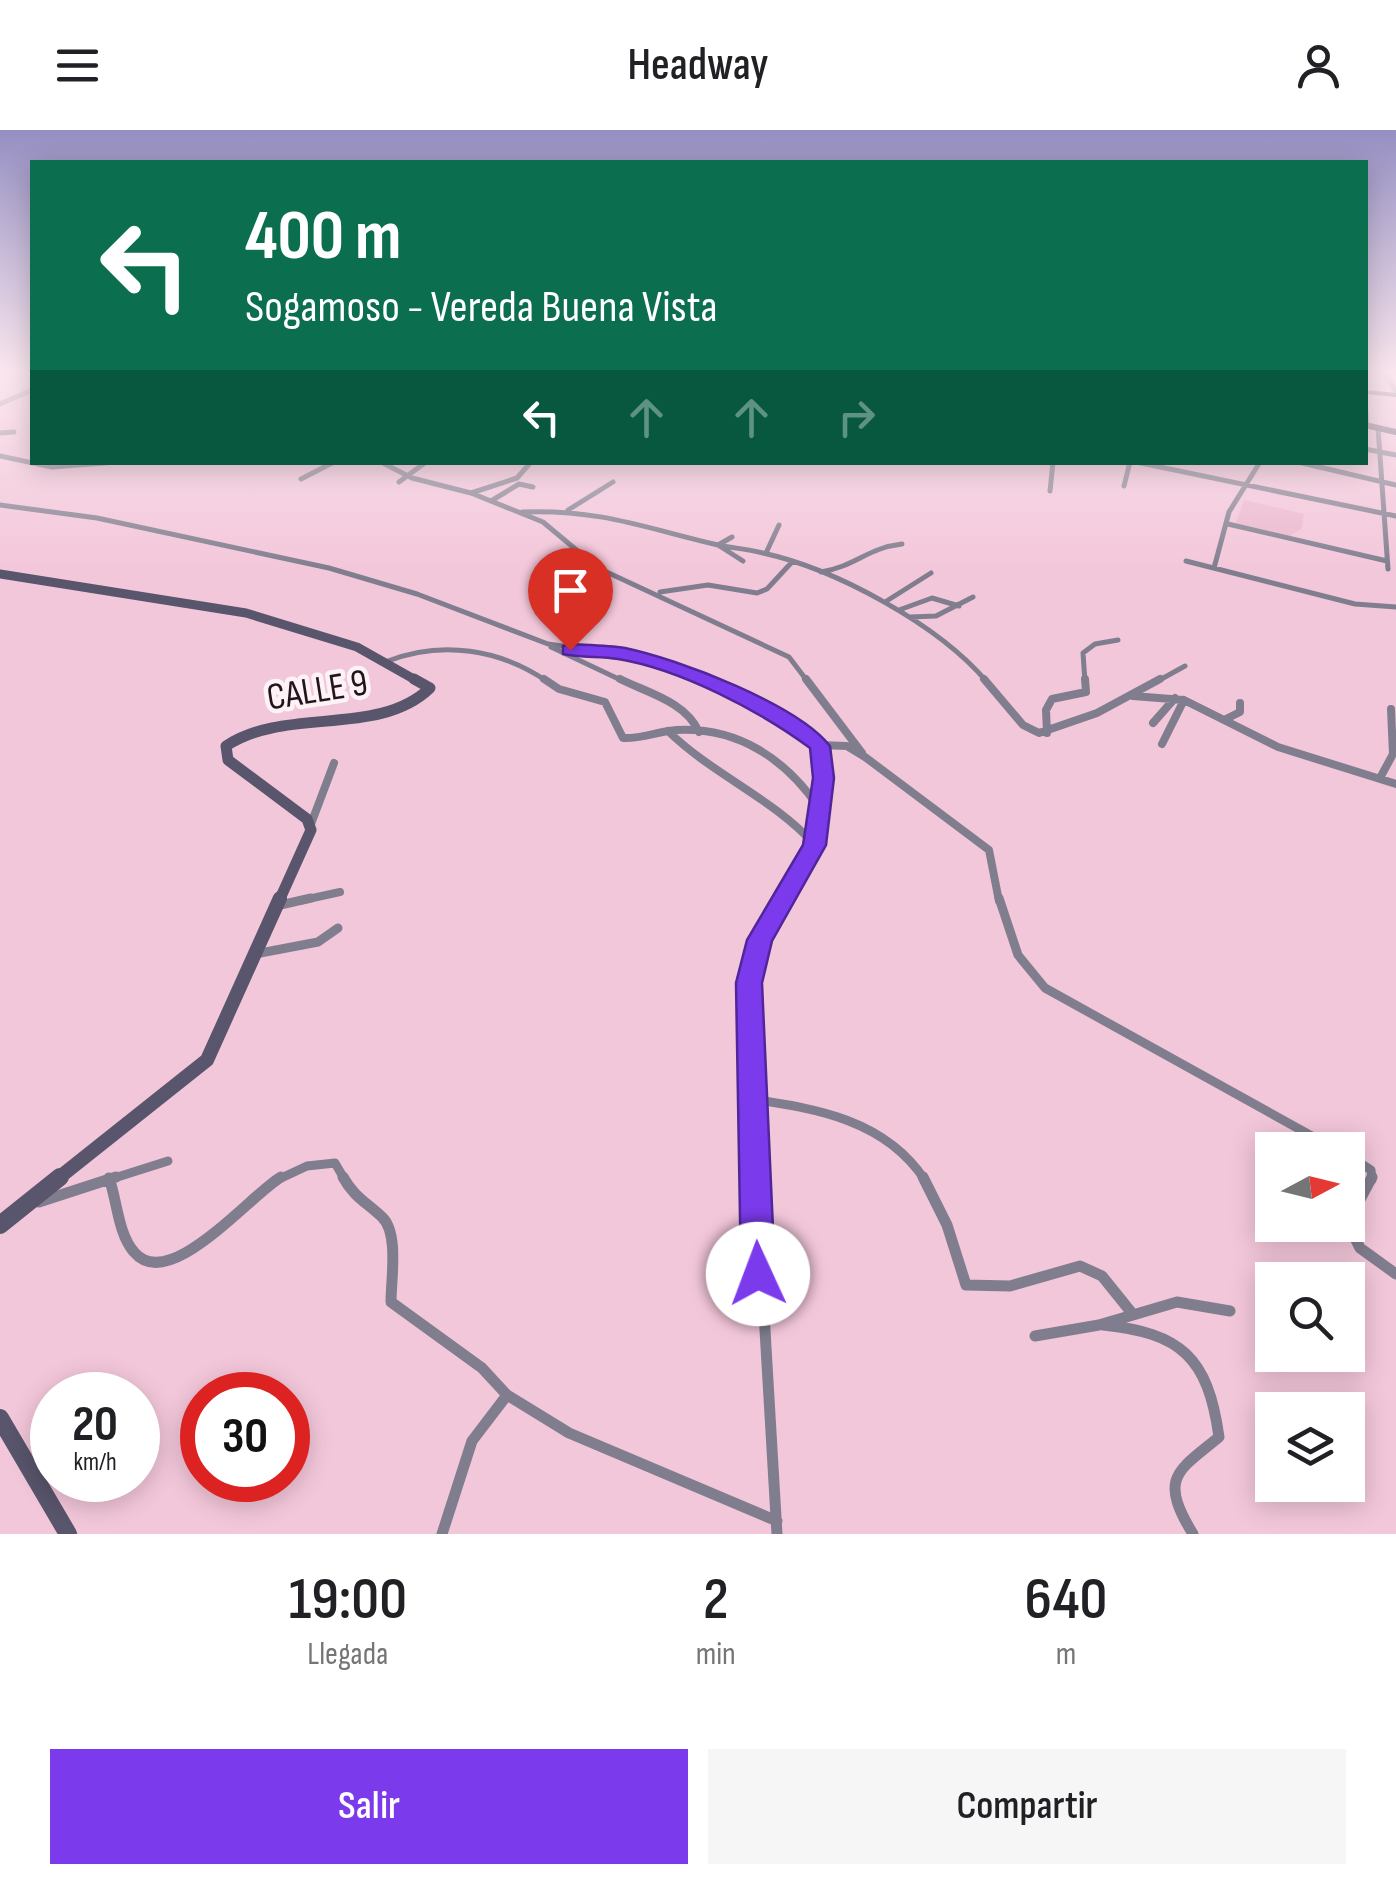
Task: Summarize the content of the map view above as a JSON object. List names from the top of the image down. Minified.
{"streets":{"street":["CALLE 9"]},"north":"right","page":{"header":"Headway","turn":["400 m","Sogamoso - Vereda Buena Vista"],"speed":"20 km/h","limit":"30","eta":["19:00","Llegada","2","min","640","m"],"buttons":["Salir","Compartir"]}}
